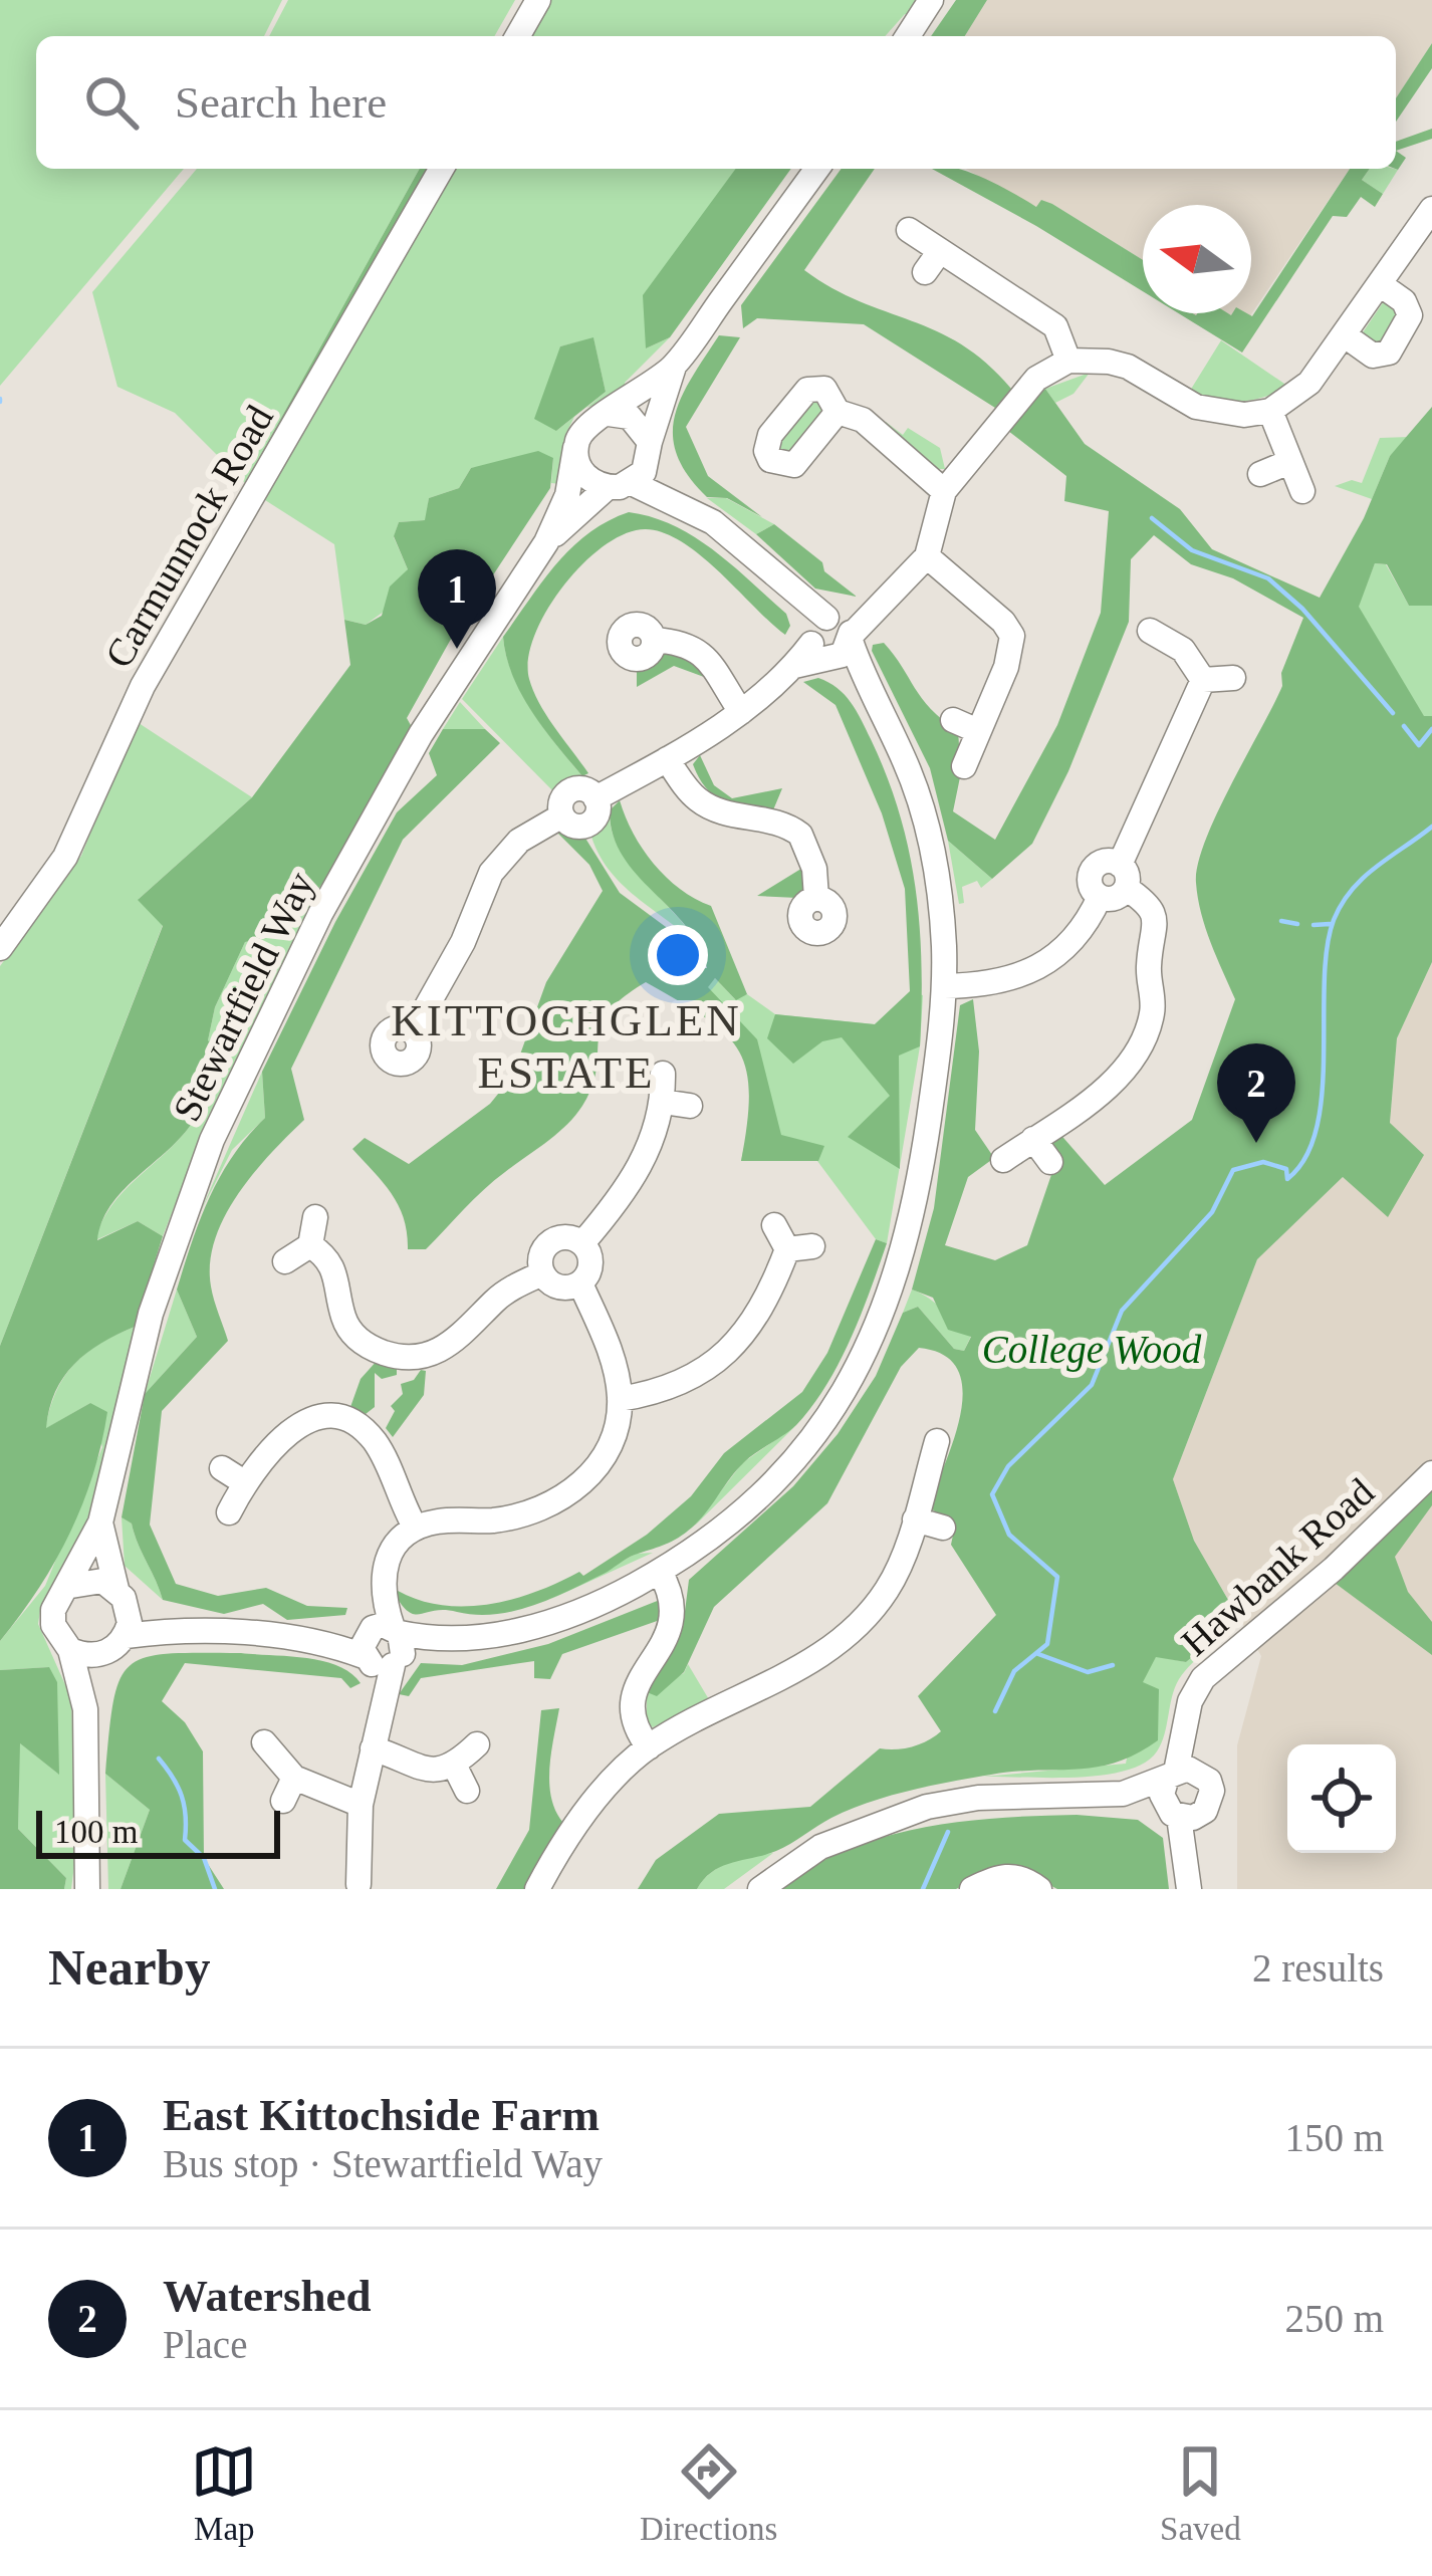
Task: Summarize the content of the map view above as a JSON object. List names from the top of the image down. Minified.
{"streets":{"street":["Carmunnock Road","Stewartfield Way","Hawbank Road"]},"districts":["KITTOCHGLEN ESTATE"],"parks":["College Wood"],"scale_bar":"100 m","north":"left","page":{"search":"Search here","pins":["1","2"],"scale":"100 m","heading":["Nearby","2 results"],"list":[{"mark":"1","name":"East Kittochside Farm","note":"Bus stop · Stewartfield Way","value":"150 m"},{"mark":"2","name":"Watershed","note":"Place","value":"250 m"}],"nav":["Map","Directions","Saved"]}}
